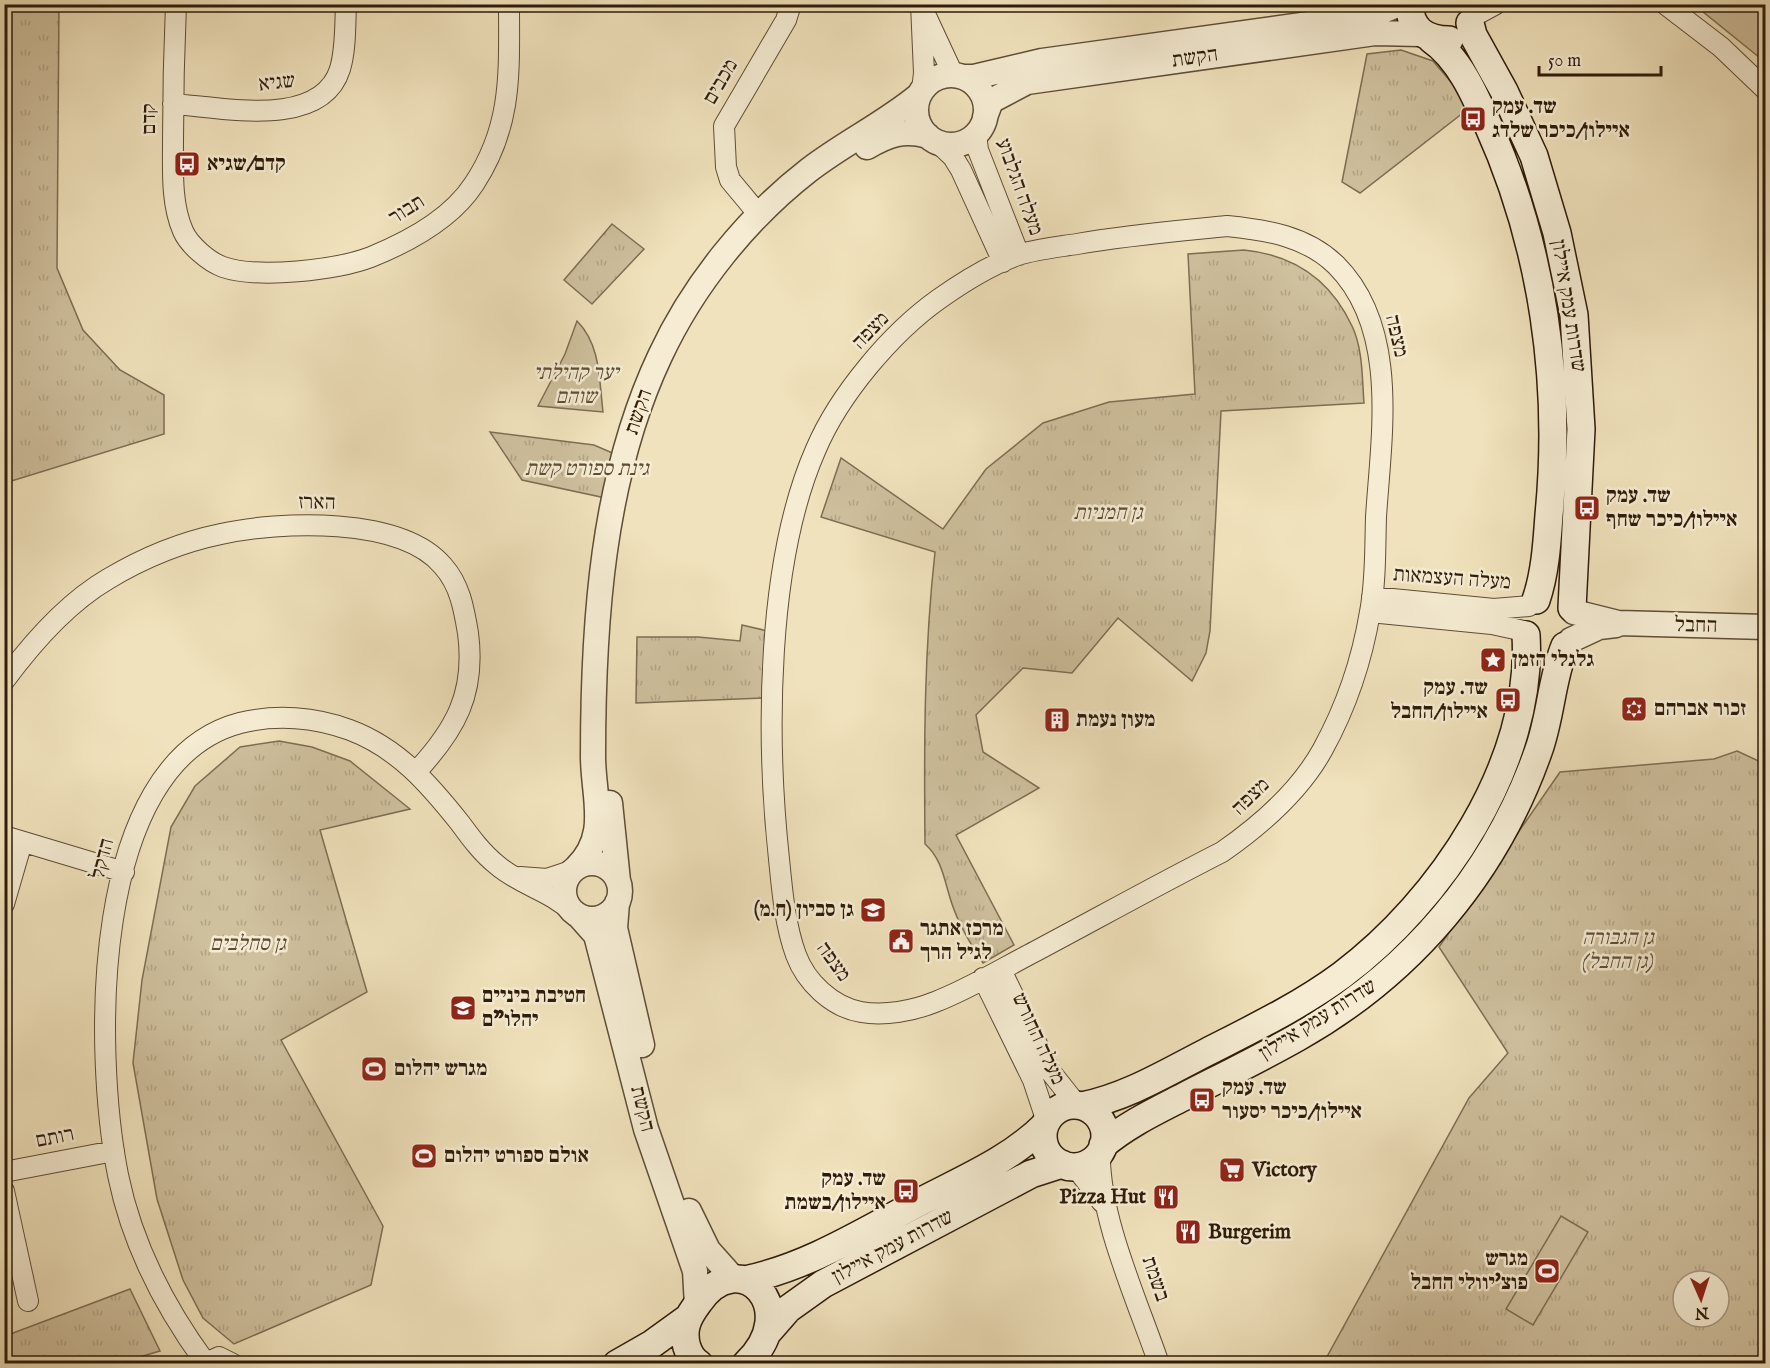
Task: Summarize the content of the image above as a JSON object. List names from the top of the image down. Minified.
{"streets":{"main road":["שדרות עמק איילון"],"street":["הקשת","מכבים","שגיא","קדם","מעלה הגלבוע","תבור","מצפה","הארז","מעלה העצמאות","החבל","הדקל","מעלה החורש","רותם","בשמת"]},"crossings":[["הקשת","מכבים"],["הקשת","מעלה הגלבוע"],["הקשת","שדרות עמק איילון"],["הקשת","הדקל"],["שגיא","קדם"],["קדם","תבור"],["מעלה הגלבוע","מצפה"],["שדרות עמק איילון","מעלה העצמאות"],["שדרות עמק איילון","החבל"],["שדרות עמק איילון","מעלה החורש"],["שדרות עמק איילון","בשמת"],["מצפה","מעלה העצמאות"],["מצפה","מעלה החורש"],["הארז","הדקל"],["מעלה העצמאות","החבל"],["הדקל","רותם"],["מעלה החורש","בשמת"]],"parks":["יער קהילתי שוהם","גינת ספורט קשת","גן חמניות","גן הגבורה (גן החבל)","גן סחלבים"],"places":{"bus stop":["שד. עמק איילון/כיכר שלדג","קדם/שגיא","שד. עמק איילון/כיכר שחף","שד. עמק איילון/החבל","שד. עמק איילון/כיכר יסעור","שד. עמק איילון/בשמת"],"place":["גלגלי הזמן"],"synagogue":["זכור אברהם"],"building":["מעון נעמת"],"school or university":["גן סביון (ח.מ)","חטיבת ביניים יהלו\"ם"],"public building":["מרכז אתגר לגיל הרך"],"sports":["מגרש יהלום","אולם ספורט יהלום","מגרש פוצ'יוולי החבל"],"supermarket":["Victory"],"restaurant":["Pizza Hut","Burgerim"]},"scale_bar":"50 m","north":"bottom"}
